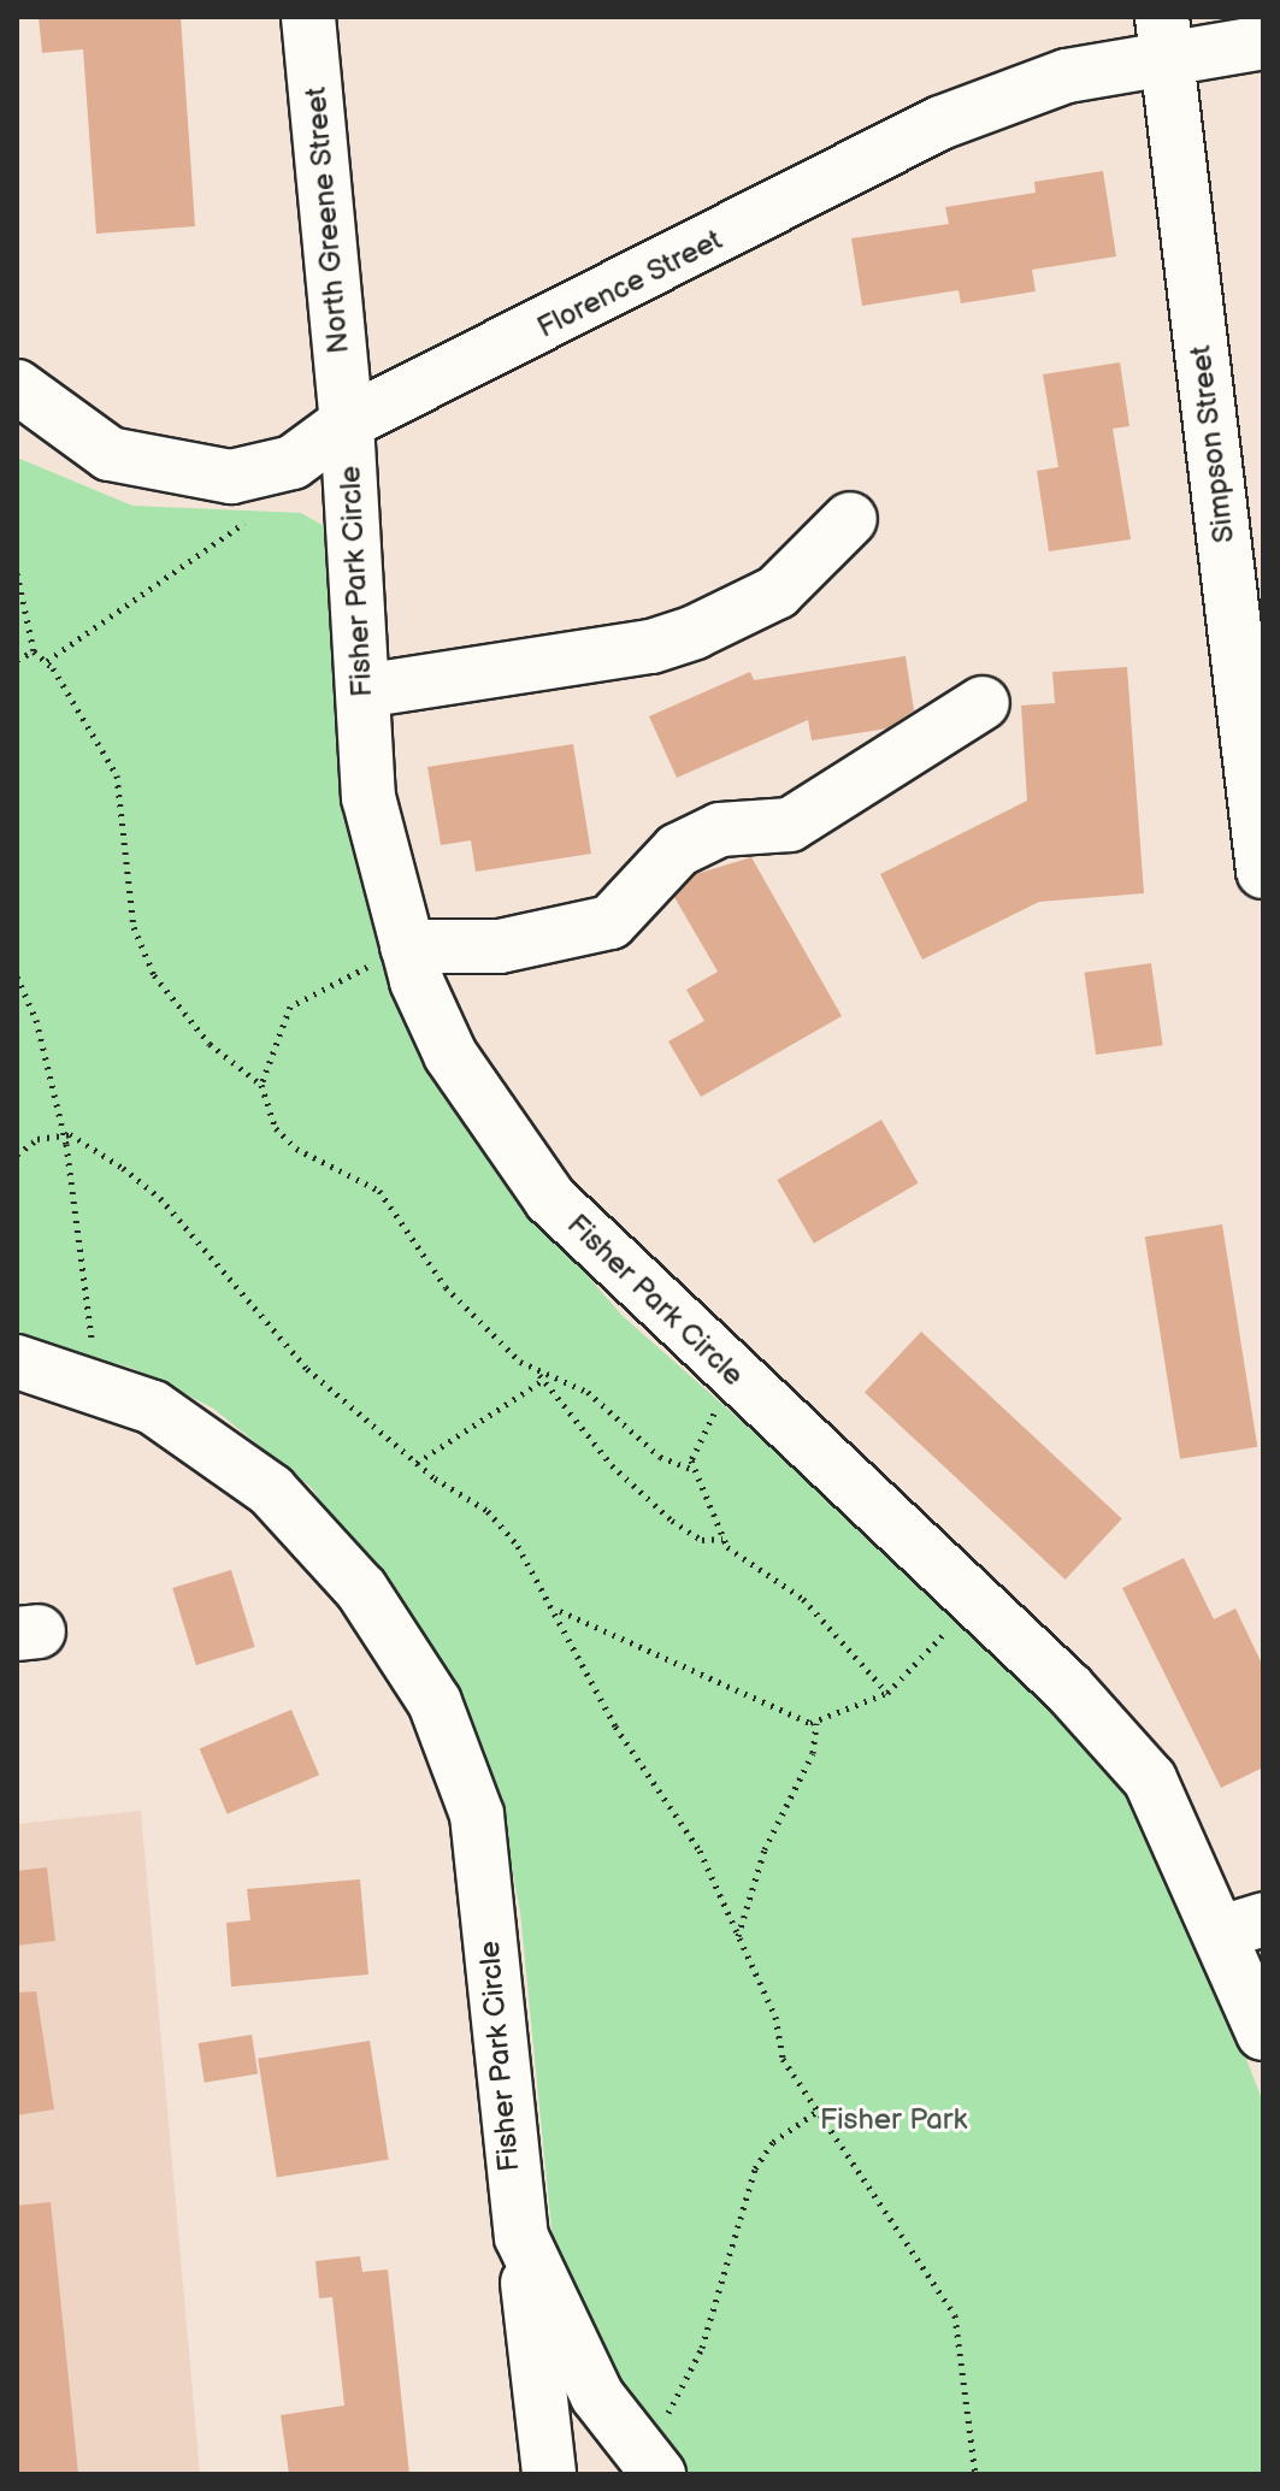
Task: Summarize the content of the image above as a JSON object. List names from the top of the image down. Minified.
{"streets":{"street":["North Greene Street","Florence Street","Simpson Street","Fisher Park Circle"]},"crossings":[["North Greene Street","Florence Street"],["North Greene Street","Fisher Park Circle"],["Florence Street","Simpson Street"],["Florence Street","Fisher Park Circle"]],"parks":["Fisher Park"]}
